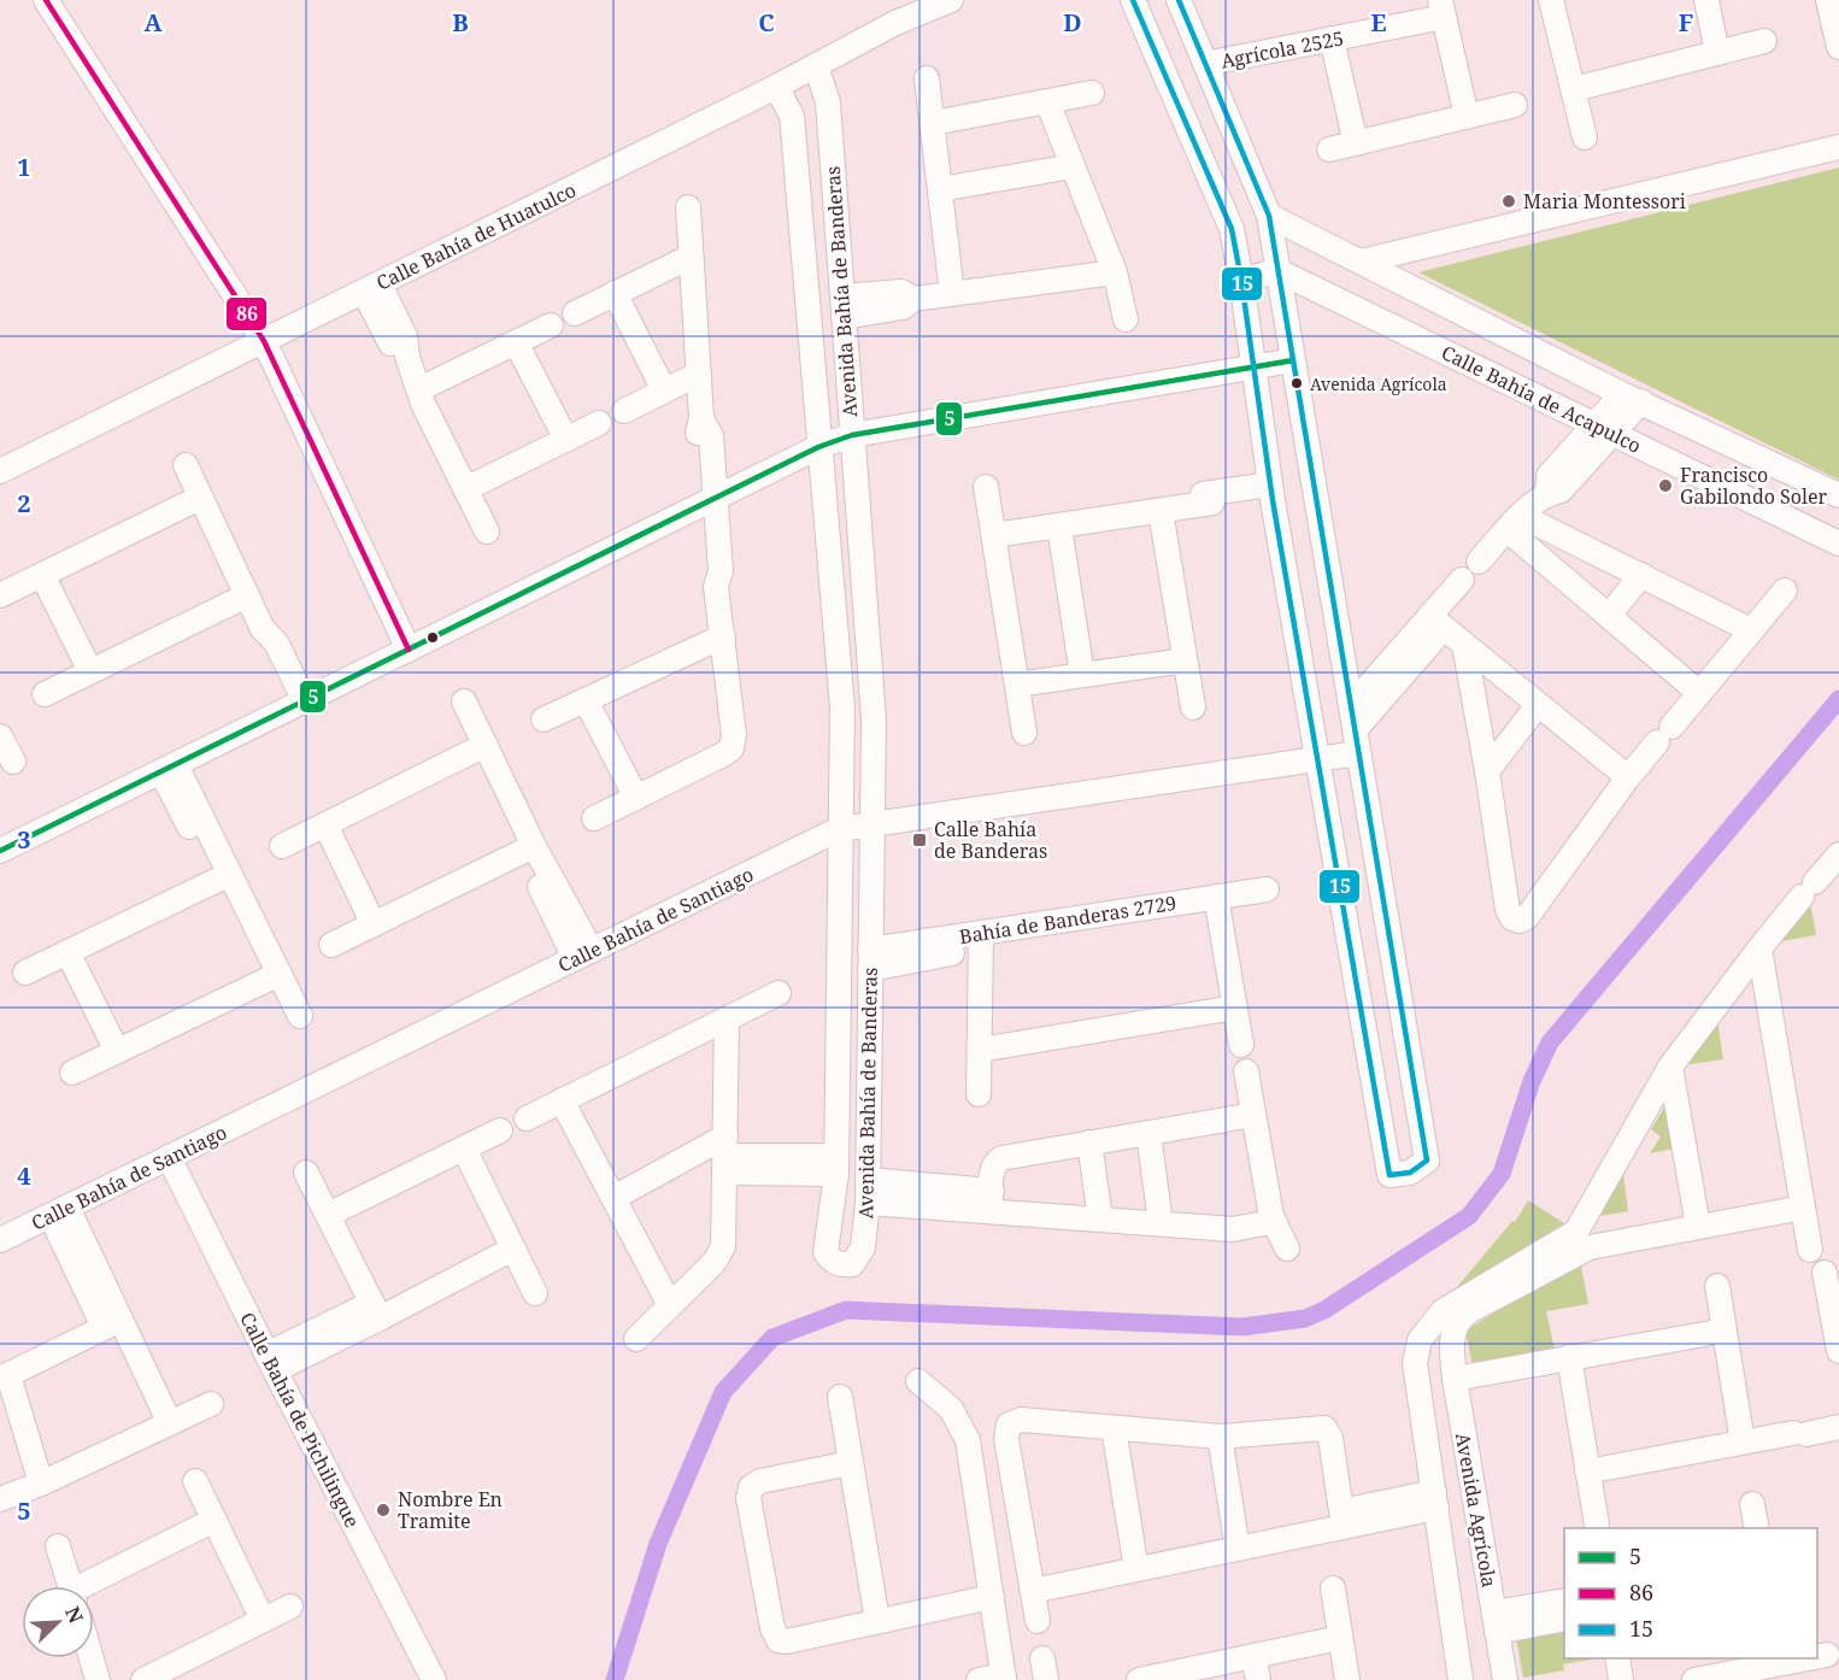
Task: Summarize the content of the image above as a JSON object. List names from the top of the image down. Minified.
{"streets":{"street":["Agrícola 2525","Calle Bahía de Huatulco","Avenida Bahía de Banderas","Calle Bahía de Acapulco","Calle Bahía de Santiago","Bahía de Banderas 2729","Calle Bahía de Pichilingue","Avenida Agrícola"]},"crossings":[["Calle Bahía de Huatulco","Avenida Bahía de Banderas"],["Avenida Bahía de Banderas","Calle Bahía de Santiago"],["Avenida Bahía de Banderas","Bahía de Banderas 2729"],["Calle Bahía de Santiago","Calle Bahía de Pichilingue"]],"places":{"other":["Maria Montessori","Avenida Agrícola","Francisco Gabilondo Soler","Nombre En Tramite"],"transit":["Calle Bahía de Banderas"]},"lines":["transit line 86","transit line 15","transit line 5"],"legend":["5","86","15"],"north":"top right","grid":{"columns":["A","B","C","D","E","F"],"rows":["1","2","3","4","5"]}}
